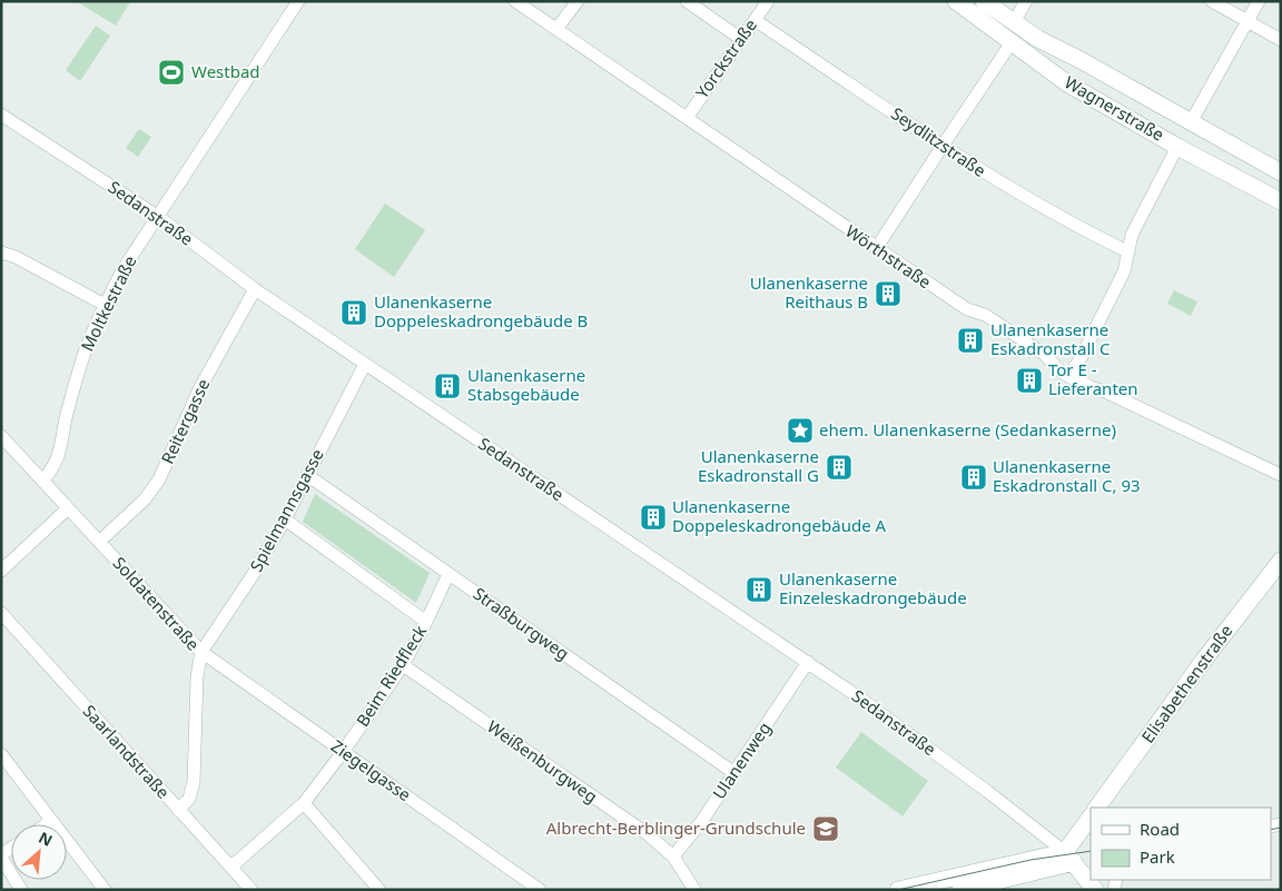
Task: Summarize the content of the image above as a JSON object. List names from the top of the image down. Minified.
{"streets":{"street":["Yorckstraße","Wagnerstraße","Seydlitzstraße","Sedanstraße","Wörthstraße","Moltkestraße","Reitergasse","Spielmannsgasse","Soldatenstraße","Straßburgweg","Beim Riedfleck","Elisabethenstraße","Saarlandstraße","Ulanenweg","Weißenburgweg","Ziegelgasse"]},"crossings":[["Yorckstraße","Seydlitzstraße"],["Yorckstraße","Wörthstraße"],["Sedanstraße","Moltkestraße"],["Sedanstraße","Reitergasse"],["Sedanstraße","Spielmannsgasse"],["Sedanstraße","Ulanenweg"],["Moltkestraße","Soldatenstraße"],["Reitergasse","Soldatenstraße"],["Spielmannsgasse","Soldatenstraße"],["Spielmannsgasse","Straßburgweg"],["Spielmannsgasse","Ziegelgasse"],["Soldatenstraße","Saarlandstraße"],["Soldatenstraße","Ziegelgasse"],["Straßburgweg","Beim Riedfleck"],["Straßburgweg","Ulanenweg"],["Beim Riedfleck","Saarlandstraße"],["Beim Riedfleck","Weißenburgweg"],["Beim Riedfleck","Ziegelgasse"],["Ulanenweg","Weißenburgweg"]],"places":{"sports":["Westbad"],"building":["Ulanenkaserne Reithaus B","Ulanenkaserne Doppeleskadrongebäude B","Ulanenkaserne Eskadronstall C","Tor E - Lieferanten","Ulanenkaserne Stabsgebäude","Ulanenkaserne Eskadronstall G","Ulanenkaserne Eskadronstall C, 93","Ulanenkaserne Doppeleskadrongebäude A","Ulanenkaserne Einzeleskadrongebäude"],"place":["ehem. Ulanenkaserne (Sedankaserne)"],"school or university":["Albrecht-Berblinger-Grundschule"]},"legend":["Road","Park"],"north":"top right"}
